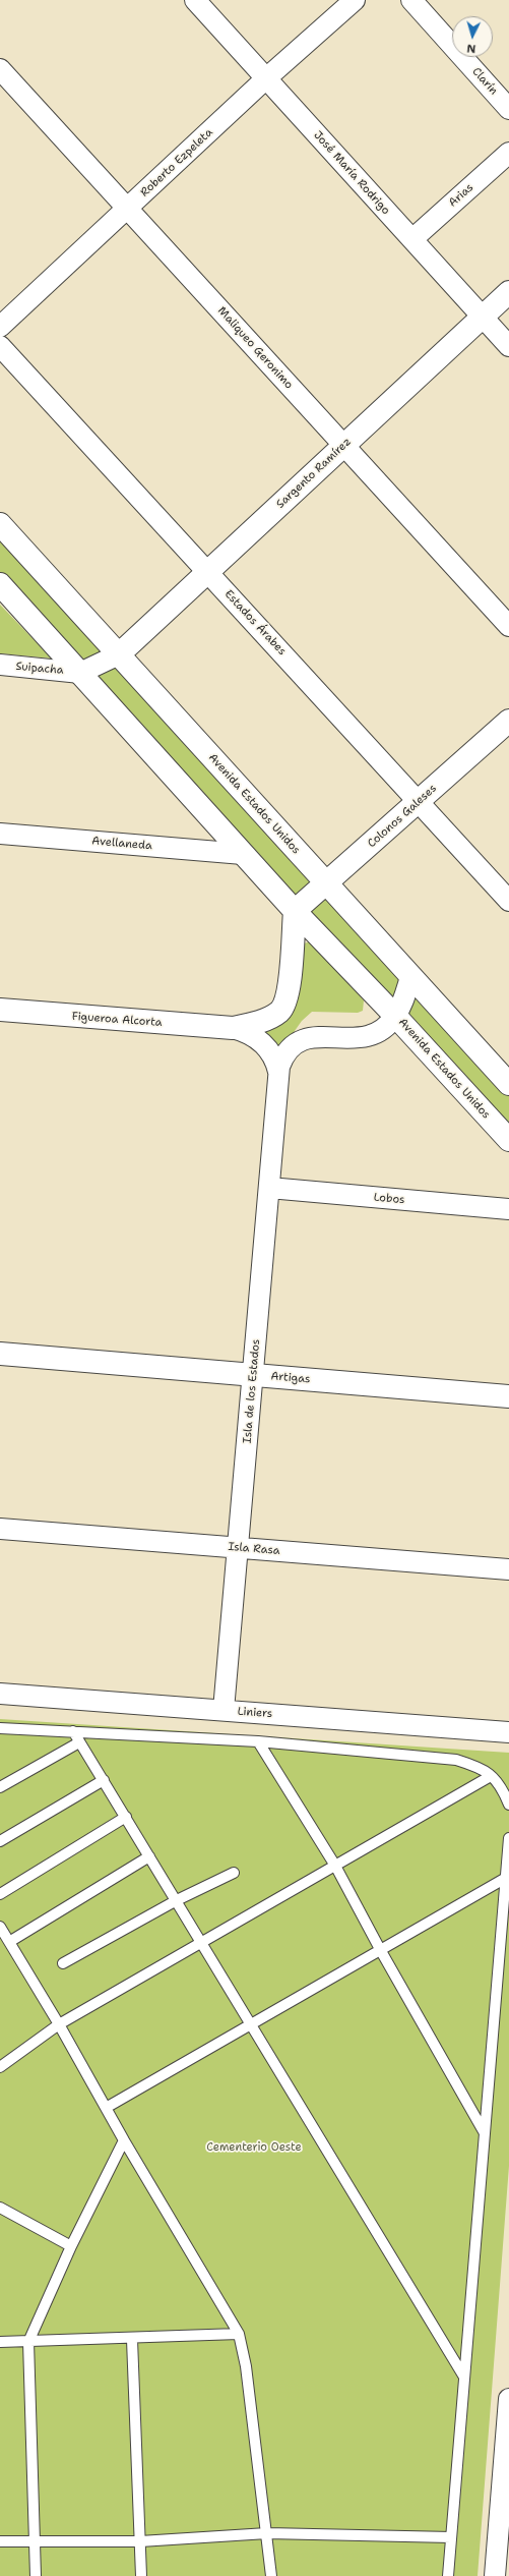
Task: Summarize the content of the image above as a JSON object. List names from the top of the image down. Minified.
{"streets":{"street":["Clarín","Roberto Ezpeleta","José María Rodrigo","Arias","Maliqueo Geronimo","Sargento Ramírez","Estados Árabes","Suipacha","Avenida Estados Unidos","Colonos Galeses","Avellaneda","Figueroa Alcorta","Lobos","Artigas","Isla de los Estados","Isla Rasa","Liniers"]},"crossings":[["Roberto Ezpeleta","José María Rodrigo"],["Roberto Ezpeleta","Maliqueo Geronimo"],["José María Rodrigo","Arias"],["José María Rodrigo","Sargento Ramírez"],["Maliqueo Geronimo","Sargento Ramírez"],["Sargento Ramírez","Estados Árabes"],["Sargento Ramírez","Avenida Estados Unidos"],["Estados Árabes","Colonos Galeses"],["Suipacha","Avenida Estados Unidos"],["Avenida Estados Unidos","Colonos Galeses"],["Avenida Estados Unidos","Avellaneda"],["Avenida Estados Unidos","Isla de los Estados"],["Figueroa Alcorta","Isla de los Estados"],["Lobos","Isla de los Estados"],["Artigas","Isla de los Estados"],["Isla de los Estados","Isla Rasa"],["Isla de los Estados","Liniers"]],"parks":["Cementerio Oeste"],"north":"bottom"}
